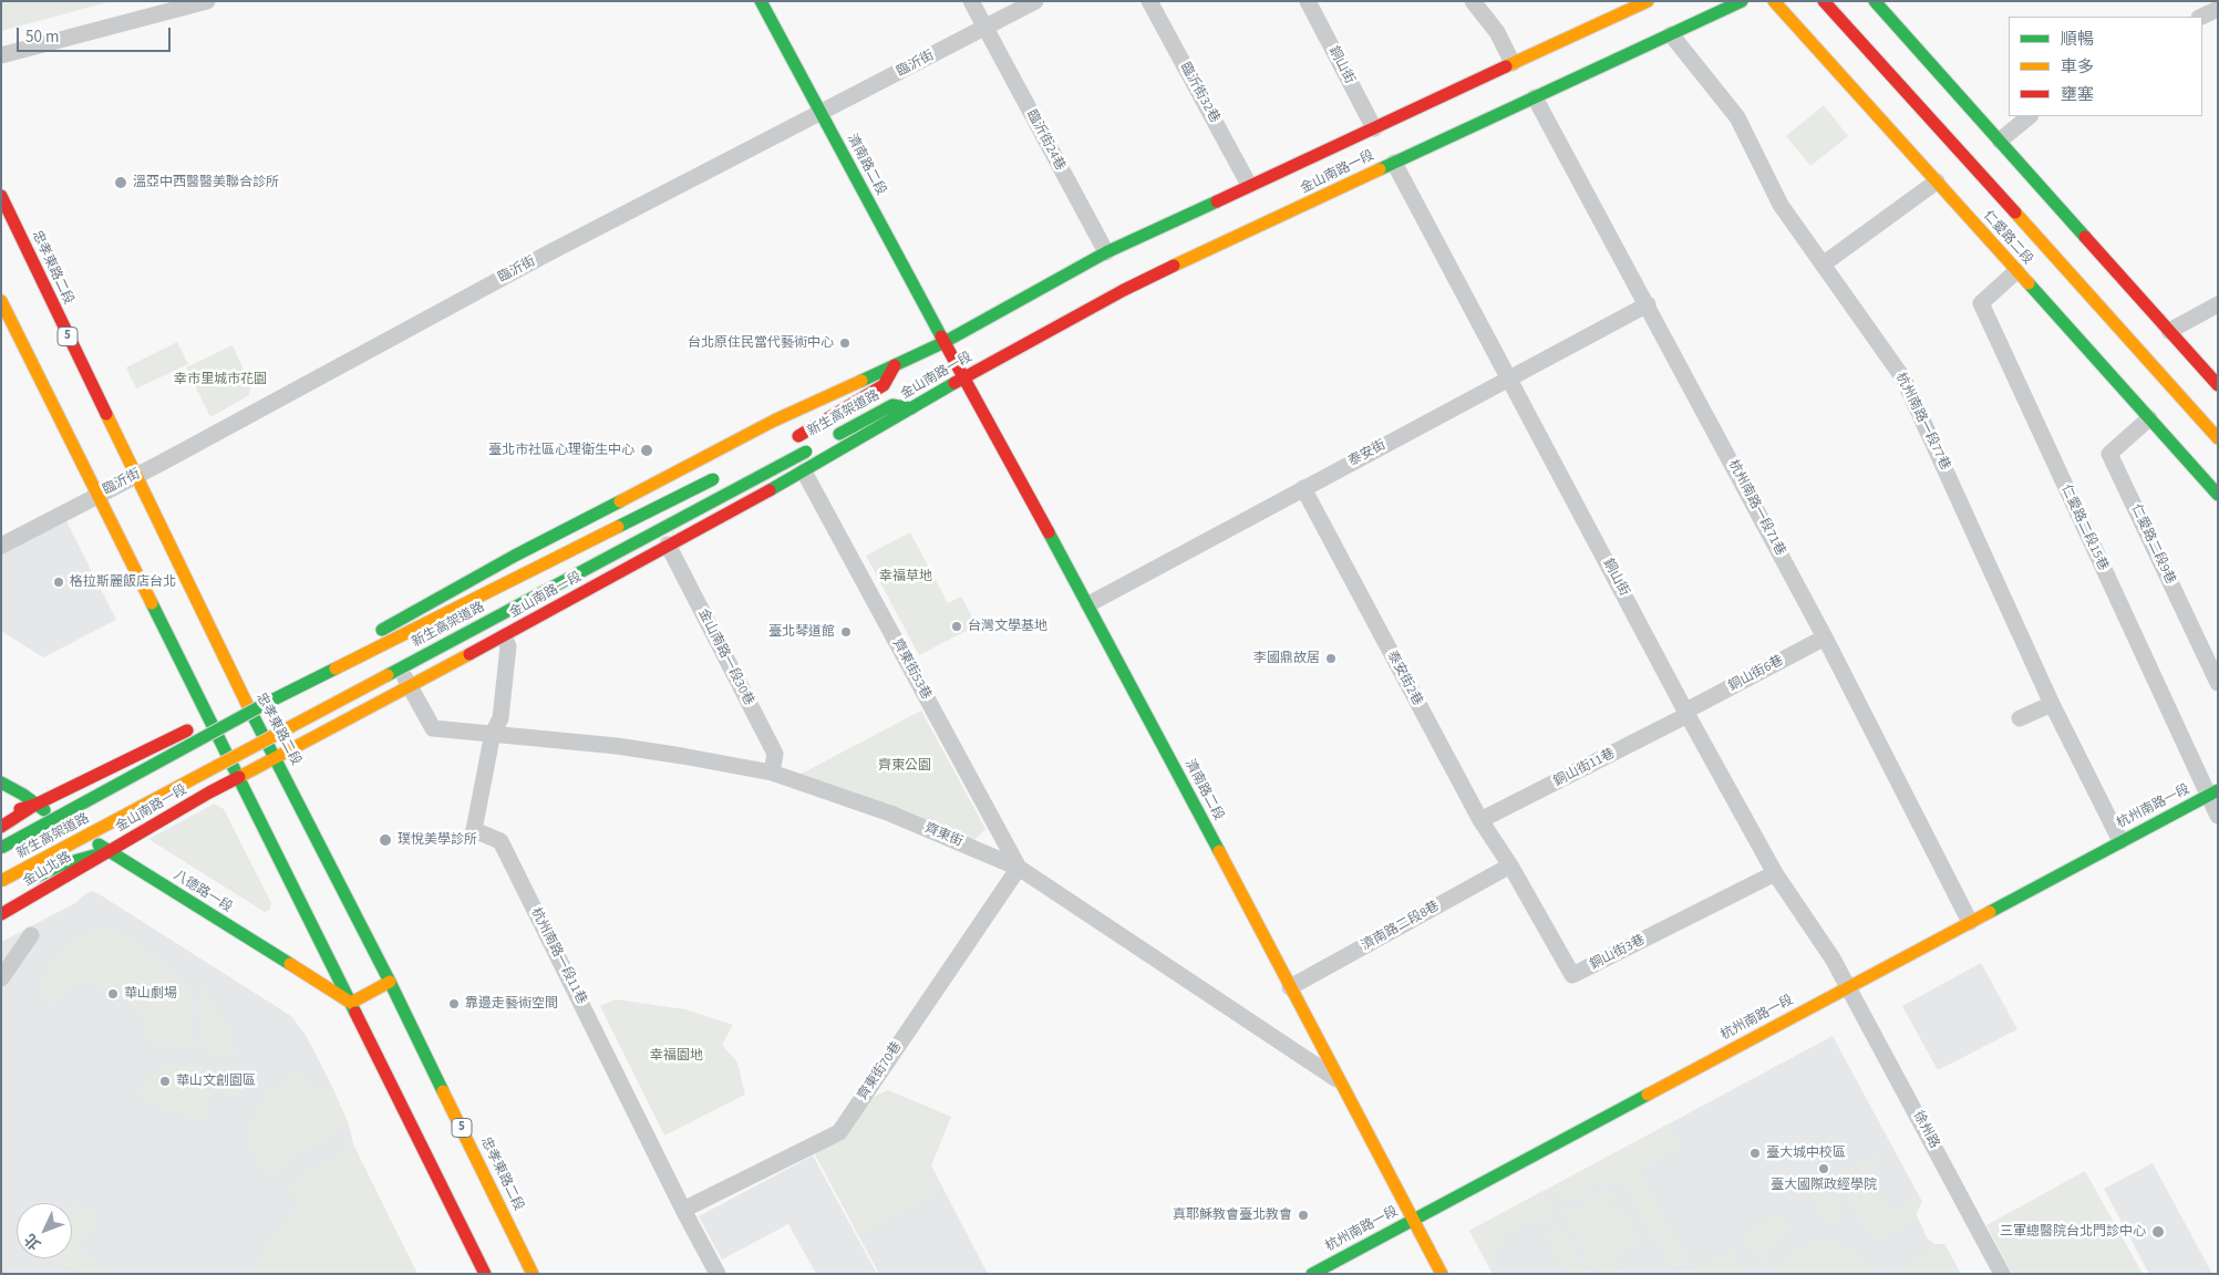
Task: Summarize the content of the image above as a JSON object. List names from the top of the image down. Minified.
{"streets":{"main road":["濟南路二段","金山南路一段","仁愛路二段","忠孝東路二段","5","新生高架道路","杭州南路一段","金山北路","八德路一段"],"street":["臨沂街","銅山街","臨沂街32巷","臨沂街24巷","杭州南路一段77巷","泰安街","杭州南路一段71巷","仁愛路二段15巷","仁愛路二段9巷","金山南路一段30巷","齊東街53巷","銅山街6巷","泰安街2巷","銅山街11巷","齊東街","濟南路二段8巷","銅山街3巷","杭州南路一段11巷","齊東街70巷","徐州路"]},"crossings":[["臨沂街","臨沂街24巷"],["臨沂街","濟南路二段"],["臨沂街","忠孝東路二段"],["銅山街","金山南路一段"],["銅山街","泰安街"],["銅山街","銅山街6巷"],["銅山街","銅山街11巷"],["銅山街","杭州南路一段"],["銅山街","銅山街3巷"],["銅山街","徐州路"],["臨沂街32巷","金山南路一段"],["臨沂街24巷","金山南路一段"],["濟南路二段","金山南路一段"],["濟南路二段","泰安街"],["濟南路二段","杭州南路一段"],["濟南路二段","齊東街"],["濟南路二段","濟南路二段8巷"],["金山南路一段","忠孝東路二段"],["金山南路一段","新生高架道路"],["金山南路一段","杭州南路一段77巷"],["金山南路一段","杭州南路一段71巷"],["金山南路一段","金山南路一段30巷"],["金山南路一段","齊東街53巷"],["金山南路一段","齊東街"],["金山南路一段","金山北路"],["金山南路一段","八德路一段"],["金山南路一段","杭州南路一段11巷"],["仁愛路二段","仁愛路二段15巷"],["仁愛路二段","仁愛路二段9巷"],["杭州南路一段77巷","杭州南路一段"],["泰安街","杭州南路一段71巷"],["泰安街","泰安街2巷"],["杭州南路一段71巷","銅山街6巷"],["杭州南路一段71巷","杭州南路一段"],["仁愛路二段15巷","杭州南路一段"],["金山南路一段30巷","齊東街"],["齊東街53巷","齊東街"],["齊東街53巷","齊東街70巷"],["銅山街6巷","銅山街11巷"],["泰安街2巷","銅山街11巷"],["泰安街2巷","濟南路二段8巷"],["泰安街2巷","銅山街3巷"],["杭州南路一段","徐州路"],["齊東街","杭州南路一段11巷"],["齊東街","齊東街70巷"],["金山北路","八德路一段"],["濟南路二段8巷","銅山街3巷"],["杭州南路一段11巷","齊東街70巷"]],"parks":["幸市里城市花園","幸福草地","齊東公園","幸福園地"],"places":["溫亞中西醫醫美聯合診所","台北原住民當代藝術中心","臺北市社區心理衛生中心","格拉斯麗飯店台北","台灣文學基地","臺北琴道館","李國鼎故居","璞悅美學診所","華山劇場","靠邊走藝術空間","華山文創園區","臺大城中校區","臺大國際政經學院","真耶穌教會臺北教會","三軍總醫院台北門診中心"],"legend":["順暢","車多","壅塞"],"scale_bar":"50 m","north":"bottom left"}
